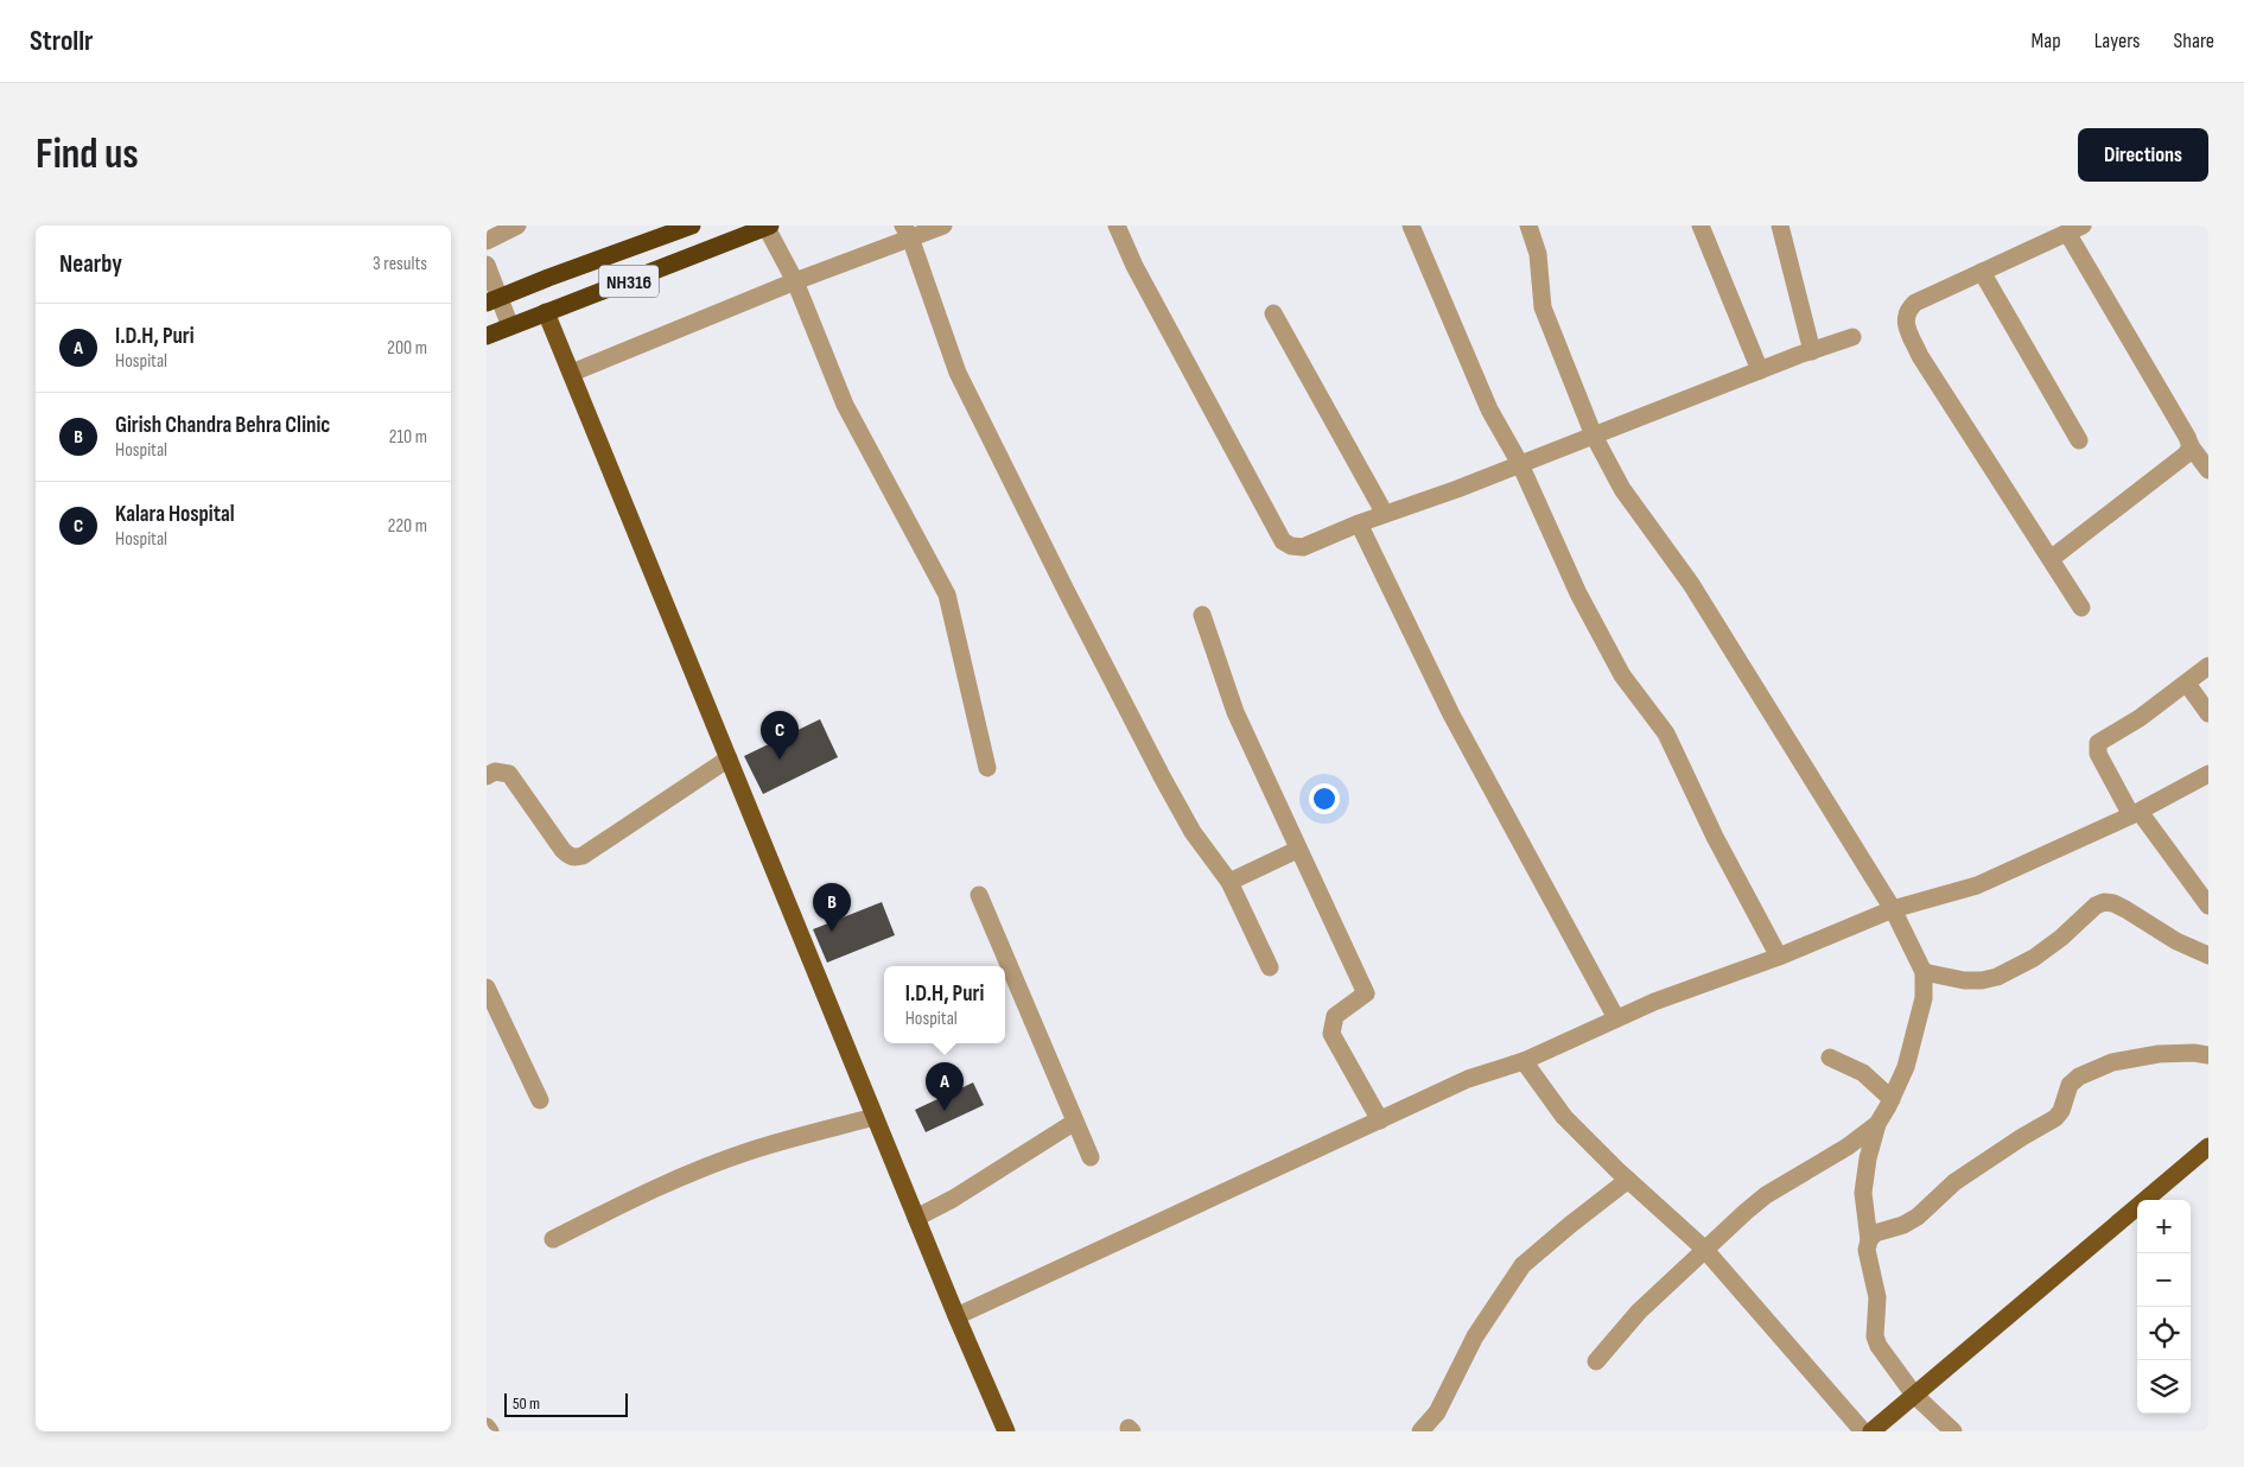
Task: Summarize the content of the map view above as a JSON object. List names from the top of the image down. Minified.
{"streets":{"highway":["NH316"]},"scale_bar":"50 m","page":{"header":"Strollr","nav":["Map","Layers","Share"],"buttons":"Directions","title":"Find us","heading":["Nearby","3 results"],"list":[{"mark":"A","name":"I.D.H, Puri","note":"Hospital","value":"200 m"},{"mark":"B","name":"Girish Chandra Behra Clinic","note":"Hospital","value":"210 m"},{"mark":"C","name":"Kalara Hospital","note":"Hospital","value":"220 m"}],"pins":["C","B","A"],"popup":["I.D.H, Puri","Hospital"],"map_buttons":["+","−"],"scale":"50 m"}}
